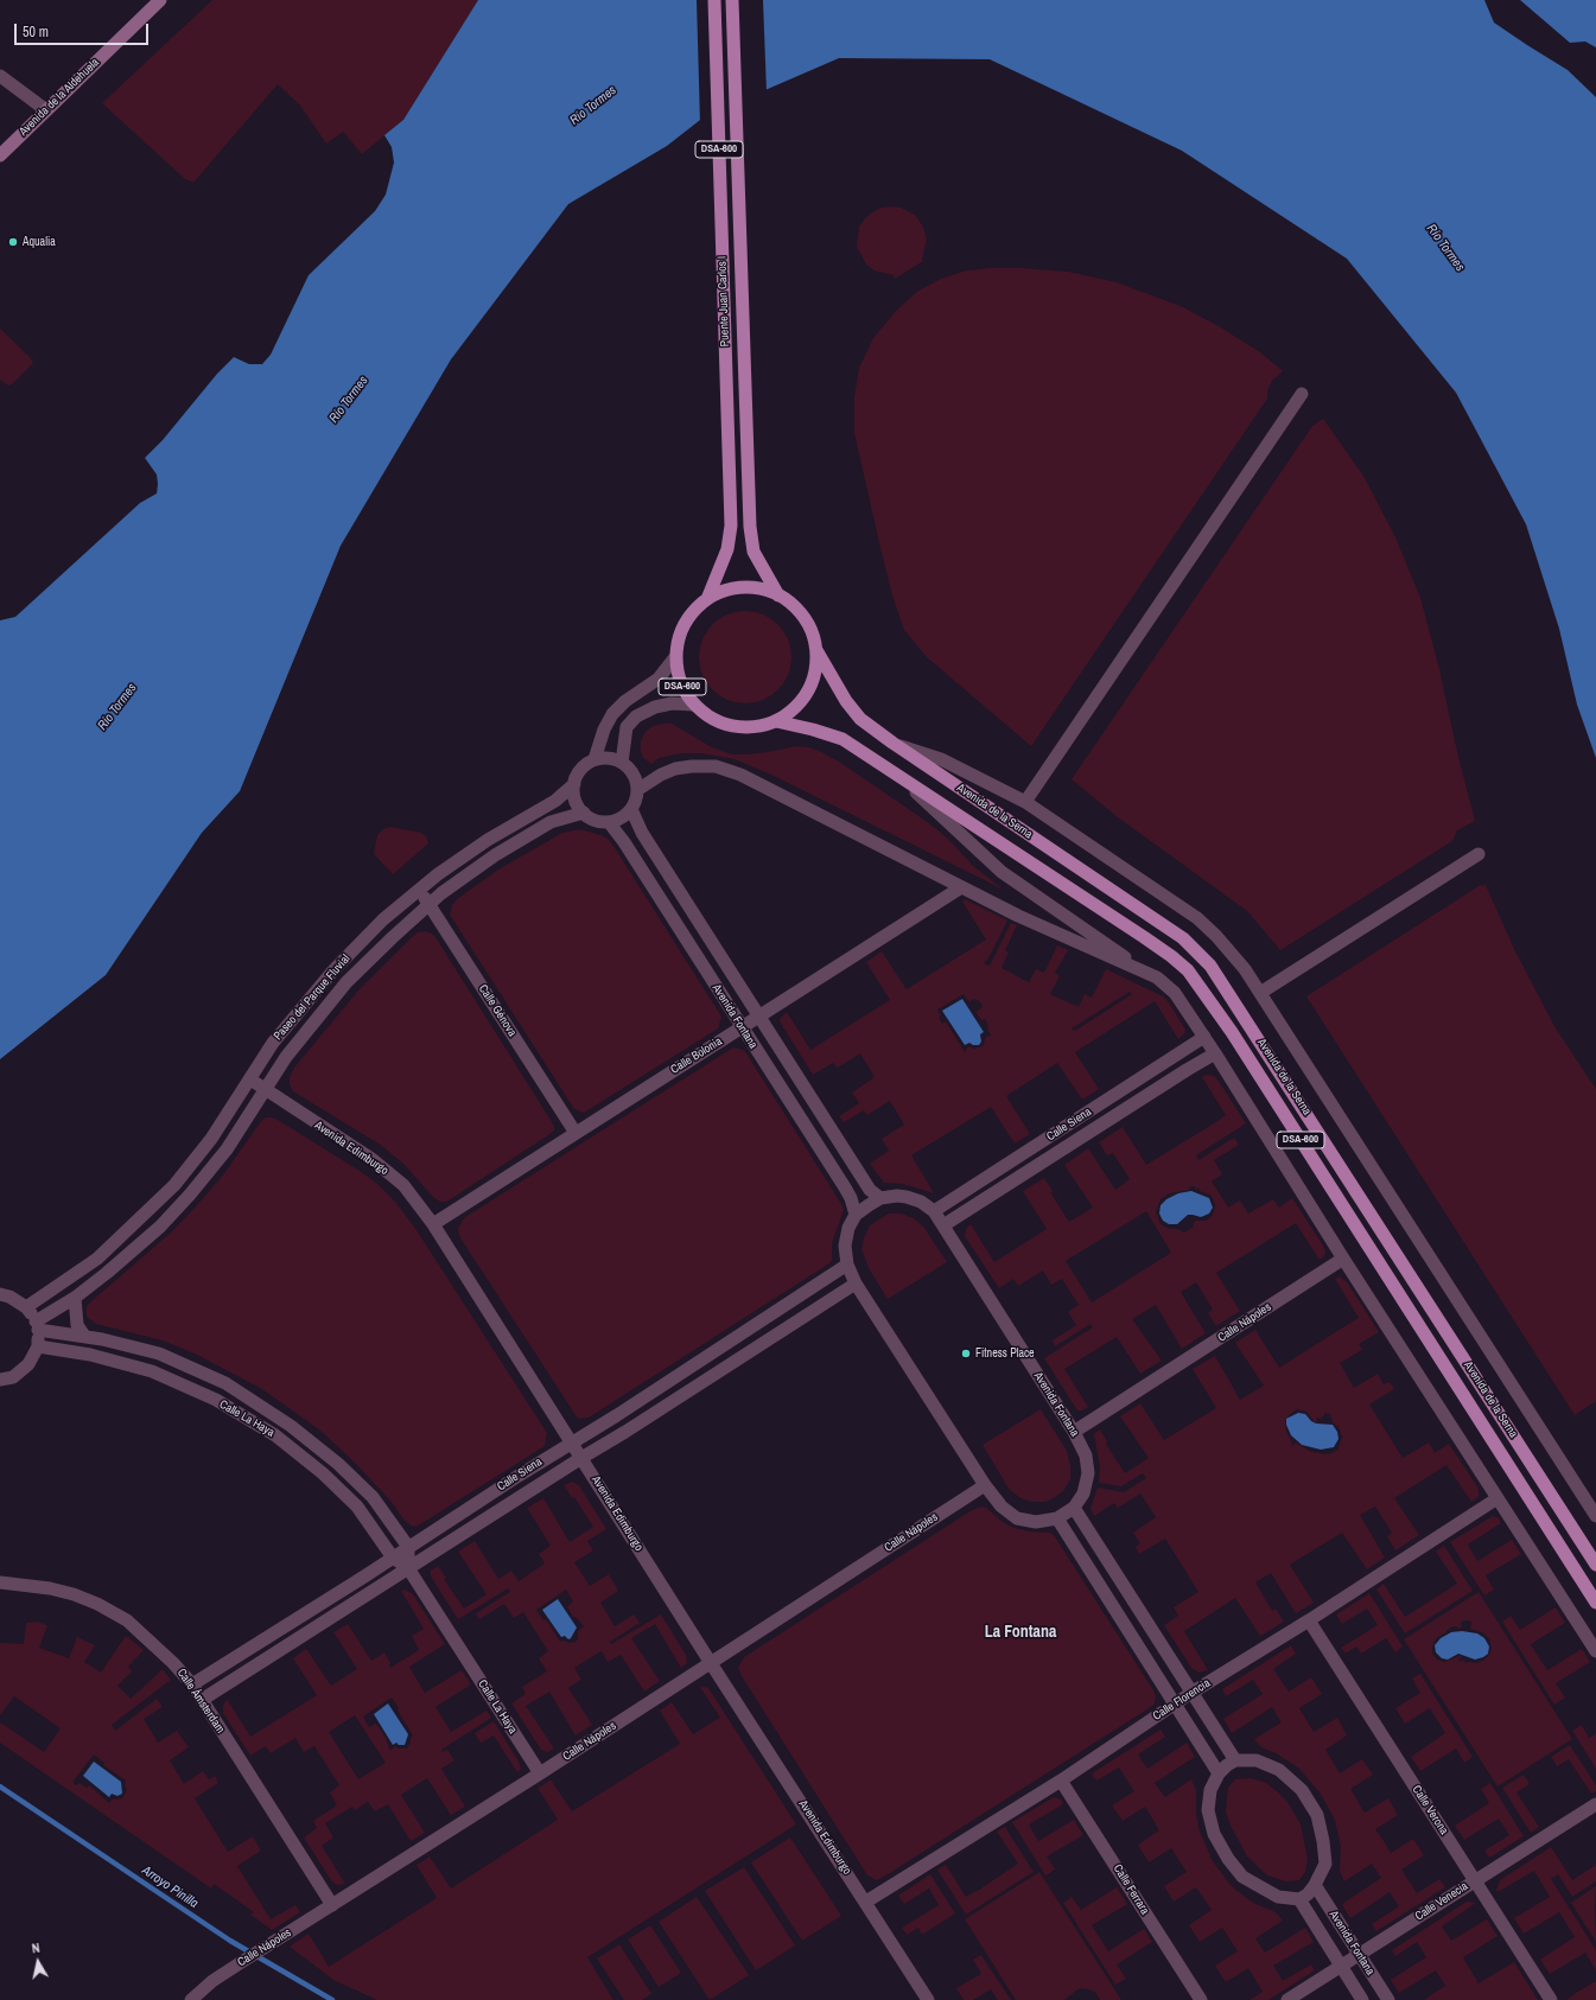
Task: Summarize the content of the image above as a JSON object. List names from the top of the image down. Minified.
{"streets":{"main road":["Avenida de la Aldehuela","DSA-600","Puente Juan Carlos I","Avenida de la Serna"],"street":["Paseo del Parque Fluvial","Calle Génova","Avenida Fontana","Calle Bolonia","Calle Siena","Avenida Edimburgo","Calle Nápoles","Calle La Haya","Calle Florencia","Calle Ámsterdam","Calle Verona","Calle Ferrara","Calle Venecia"]},"crossings":[["DSA-600","Puente Juan Carlos I"],["DSA-600","Avenida de la Serna"],["Puente Juan Carlos I","Avenida de la Serna"],["Avenida de la Serna","Paseo del Parque Fluvial"],["Avenida de la Serna","Avenida Fontana"],["Avenida de la Serna","Calle Bolonia"],["Avenida de la Serna","Calle Siena"],["Avenida de la Serna","Calle Nápoles"],["Avenida de la Serna","Calle Florencia"],["Paseo del Parque Fluvial","Calle Génova"],["Paseo del Parque Fluvial","Avenida Fontana"],["Paseo del Parque Fluvial","Avenida Edimburgo"],["Paseo del Parque Fluvial","Calle La Haya"],["Calle Génova","Calle Bolonia"],["Avenida Fontana","Calle Bolonia"],["Avenida Fontana","Calle Siena"],["Avenida Fontana","Calle Nápoles"],["Avenida Fontana","Calle Venecia"],["Calle Bolonia","Avenida Edimburgo"],["Calle Siena","Avenida Edimburgo"],["Calle Siena","Calle La Haya"],["Calle Siena","Calle Ámsterdam"],["Avenida Edimburgo","Calle Nápoles"],["Avenida Edimburgo","Calle Florencia"],["Calle Nápoles","Calle La Haya"],["Calle Nápoles","Calle Ámsterdam"],["Calle Florencia","Calle Verona"],["Calle Florencia","Calle Ferrara"],["Calle Verona","Calle Venecia"]],"districts":["La Fontana"],"water":["Río Tormes","Arroyo Pinilla"],"places":["Aqualia","Fitness Place"],"scale_bar":"50 m","north":"top"}
